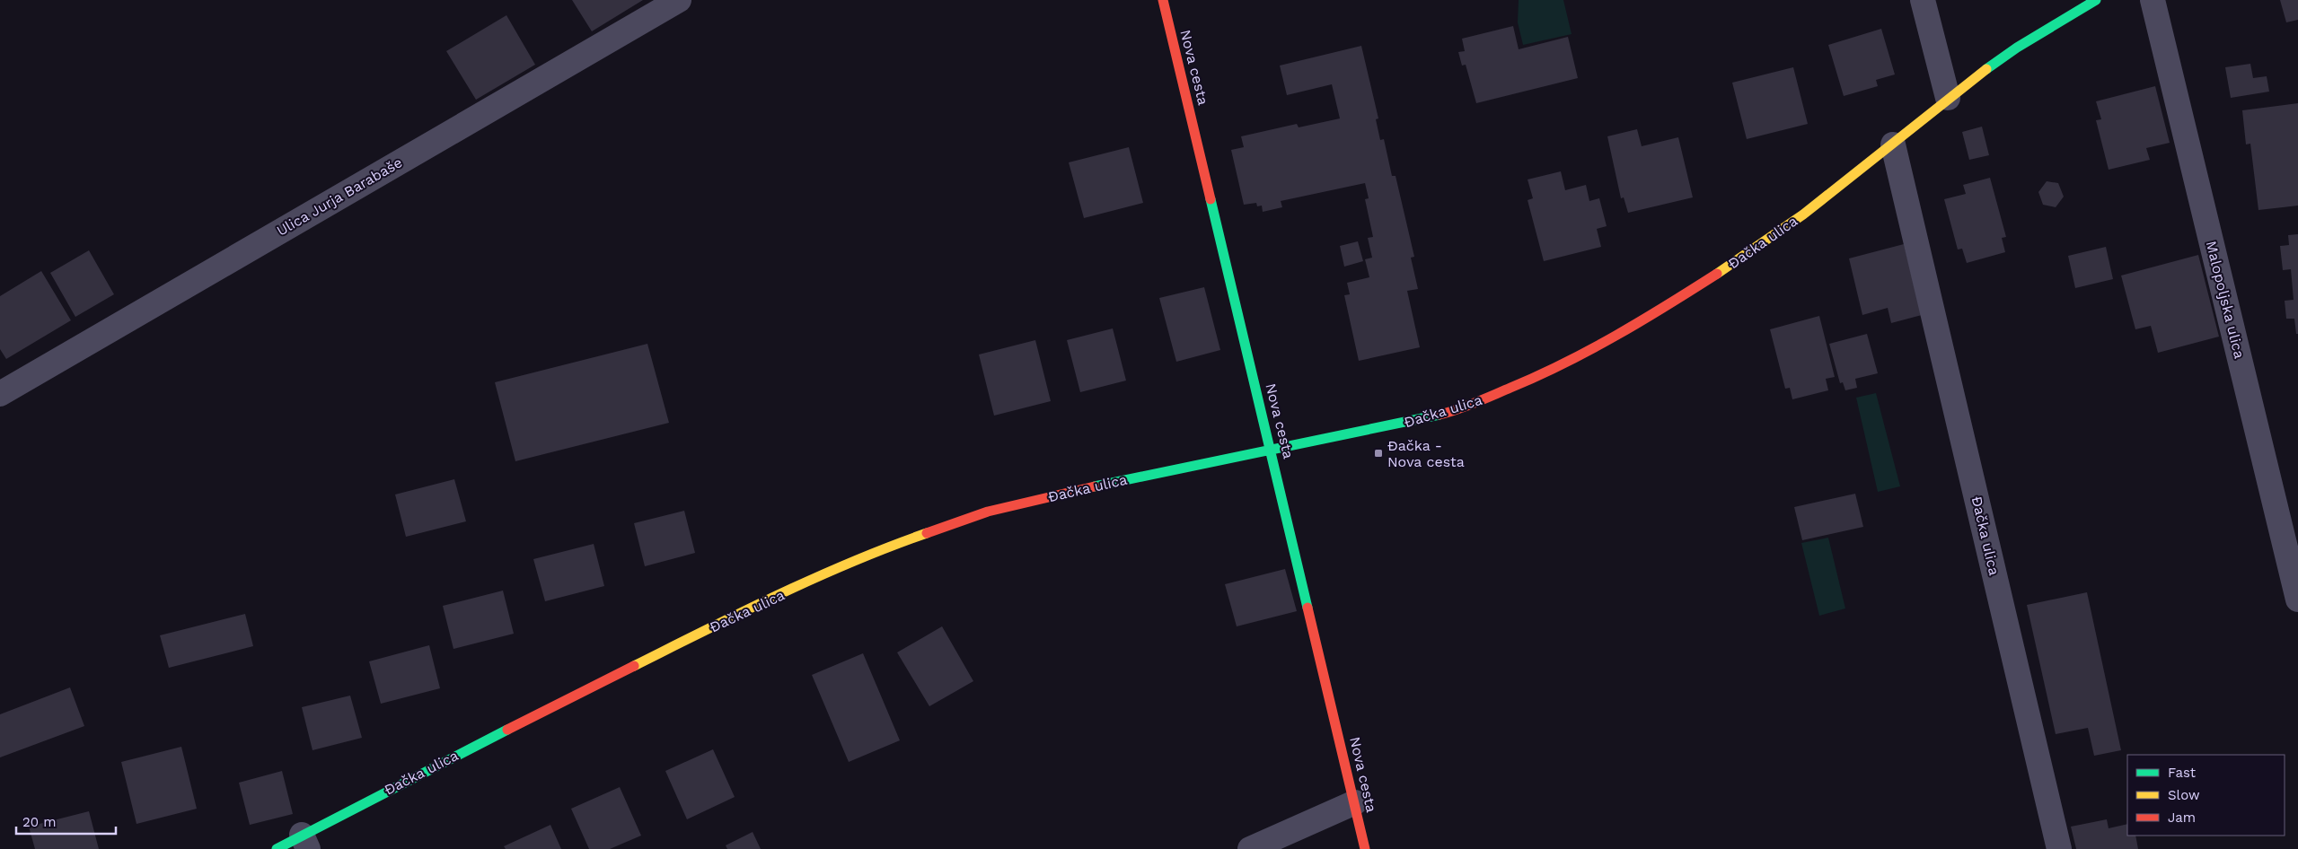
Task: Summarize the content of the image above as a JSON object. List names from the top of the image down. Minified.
{"streets":{"street":["Nova cesta","Ulica Jurja Barabaše","Đačka ulica","Malopoljska ulica"]},"crossings":[["Nova cesta","Đačka ulica"]],"places":{"transit":["Đačka - Nova cesta"]},"legend":["Fast","Slow","Jam"],"scale_bar":"20 m"}
